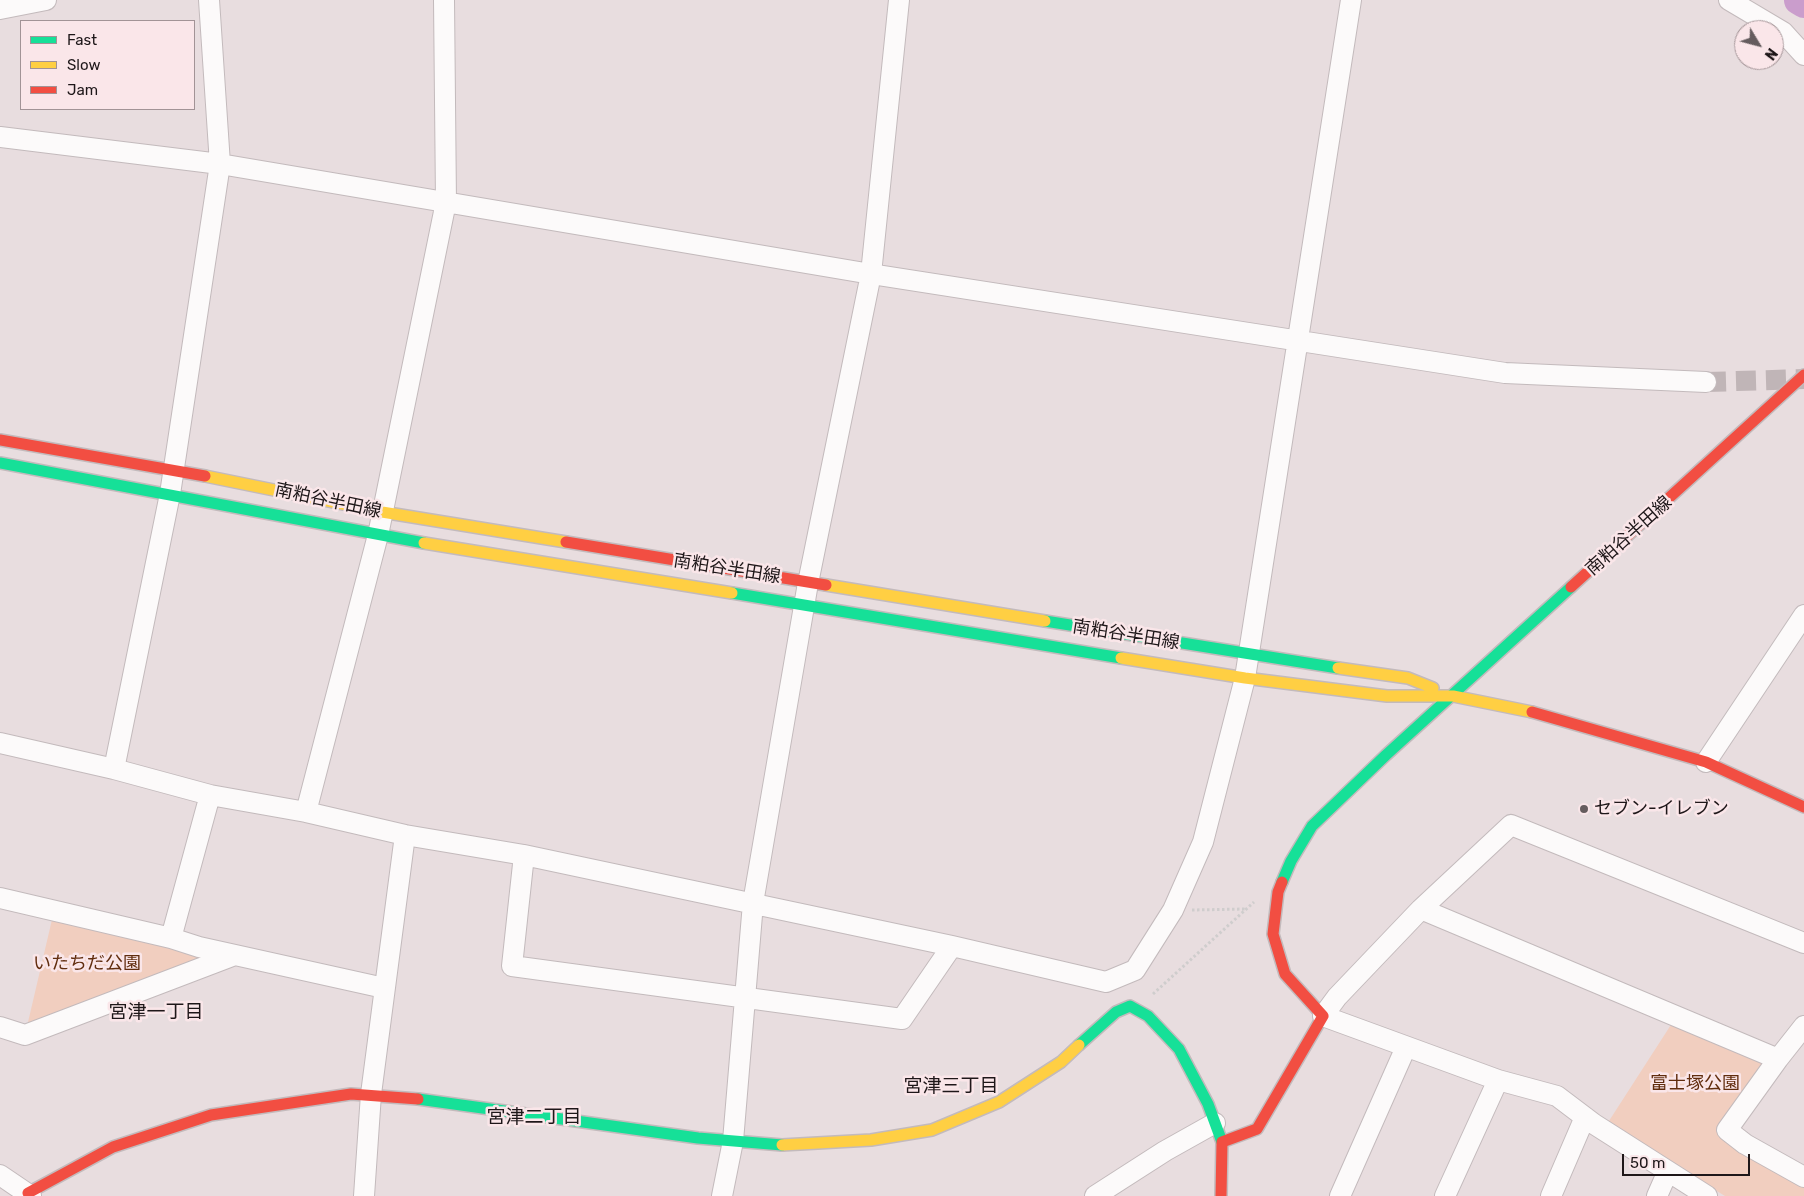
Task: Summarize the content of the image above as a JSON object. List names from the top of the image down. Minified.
{"streets":{"main road":["南粕谷半田線"]},"districts":["宮津一丁目","宮津三丁目","宮津二丁目"],"parks":["いたちだ公園","富士塚公園"],"places":["セブン-イレブン"],"legend":["Fast","Slow","Jam"],"scale_bar":"50 m","north":"bottom right"}
